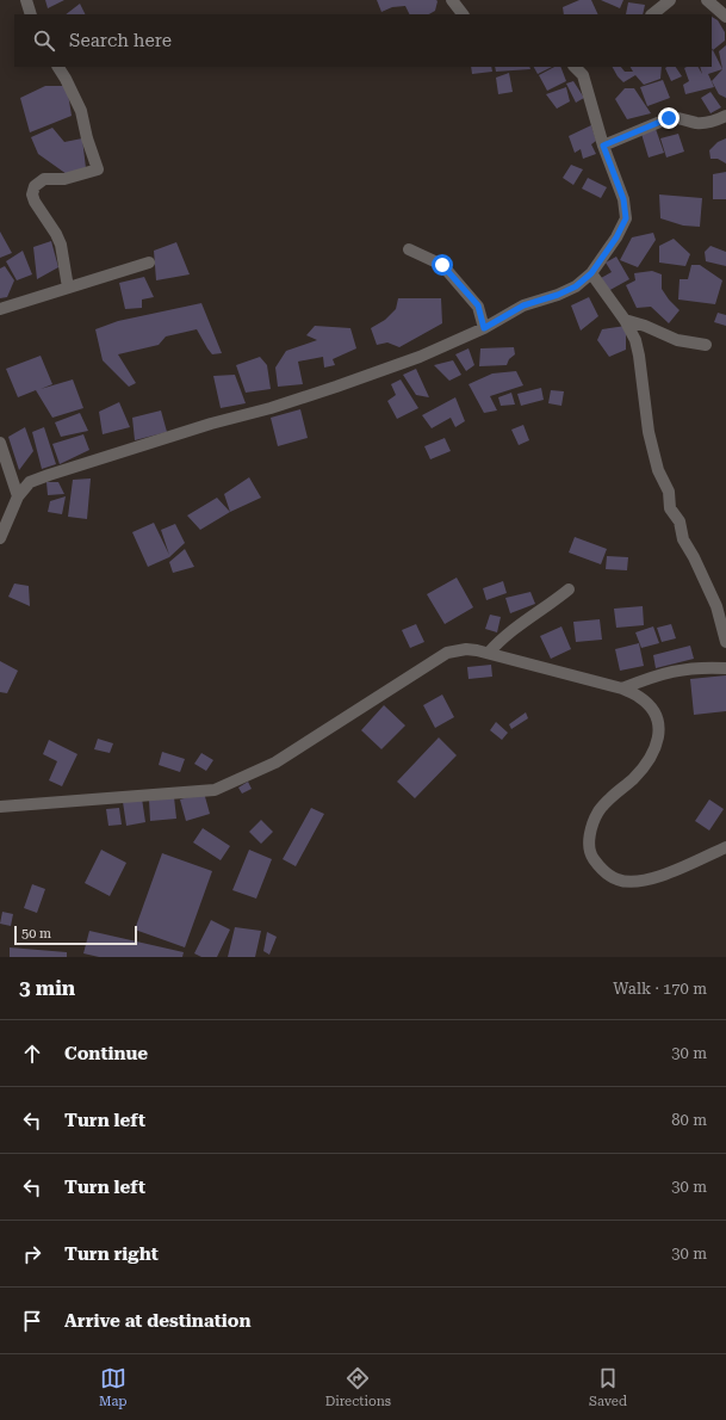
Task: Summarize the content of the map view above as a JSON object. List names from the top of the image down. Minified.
{"scale_bar":"50 m","page":{"search":"Search here","scale":"50 m","heading":["3 min","Walk · 170 m"],"list":[["Continue","30 m"],["Turn left","80 m"],["Turn left","30 m"],["Turn right","30 m"],"Arrive at destination"],"nav":["Map","Directions","Saved"]}}
